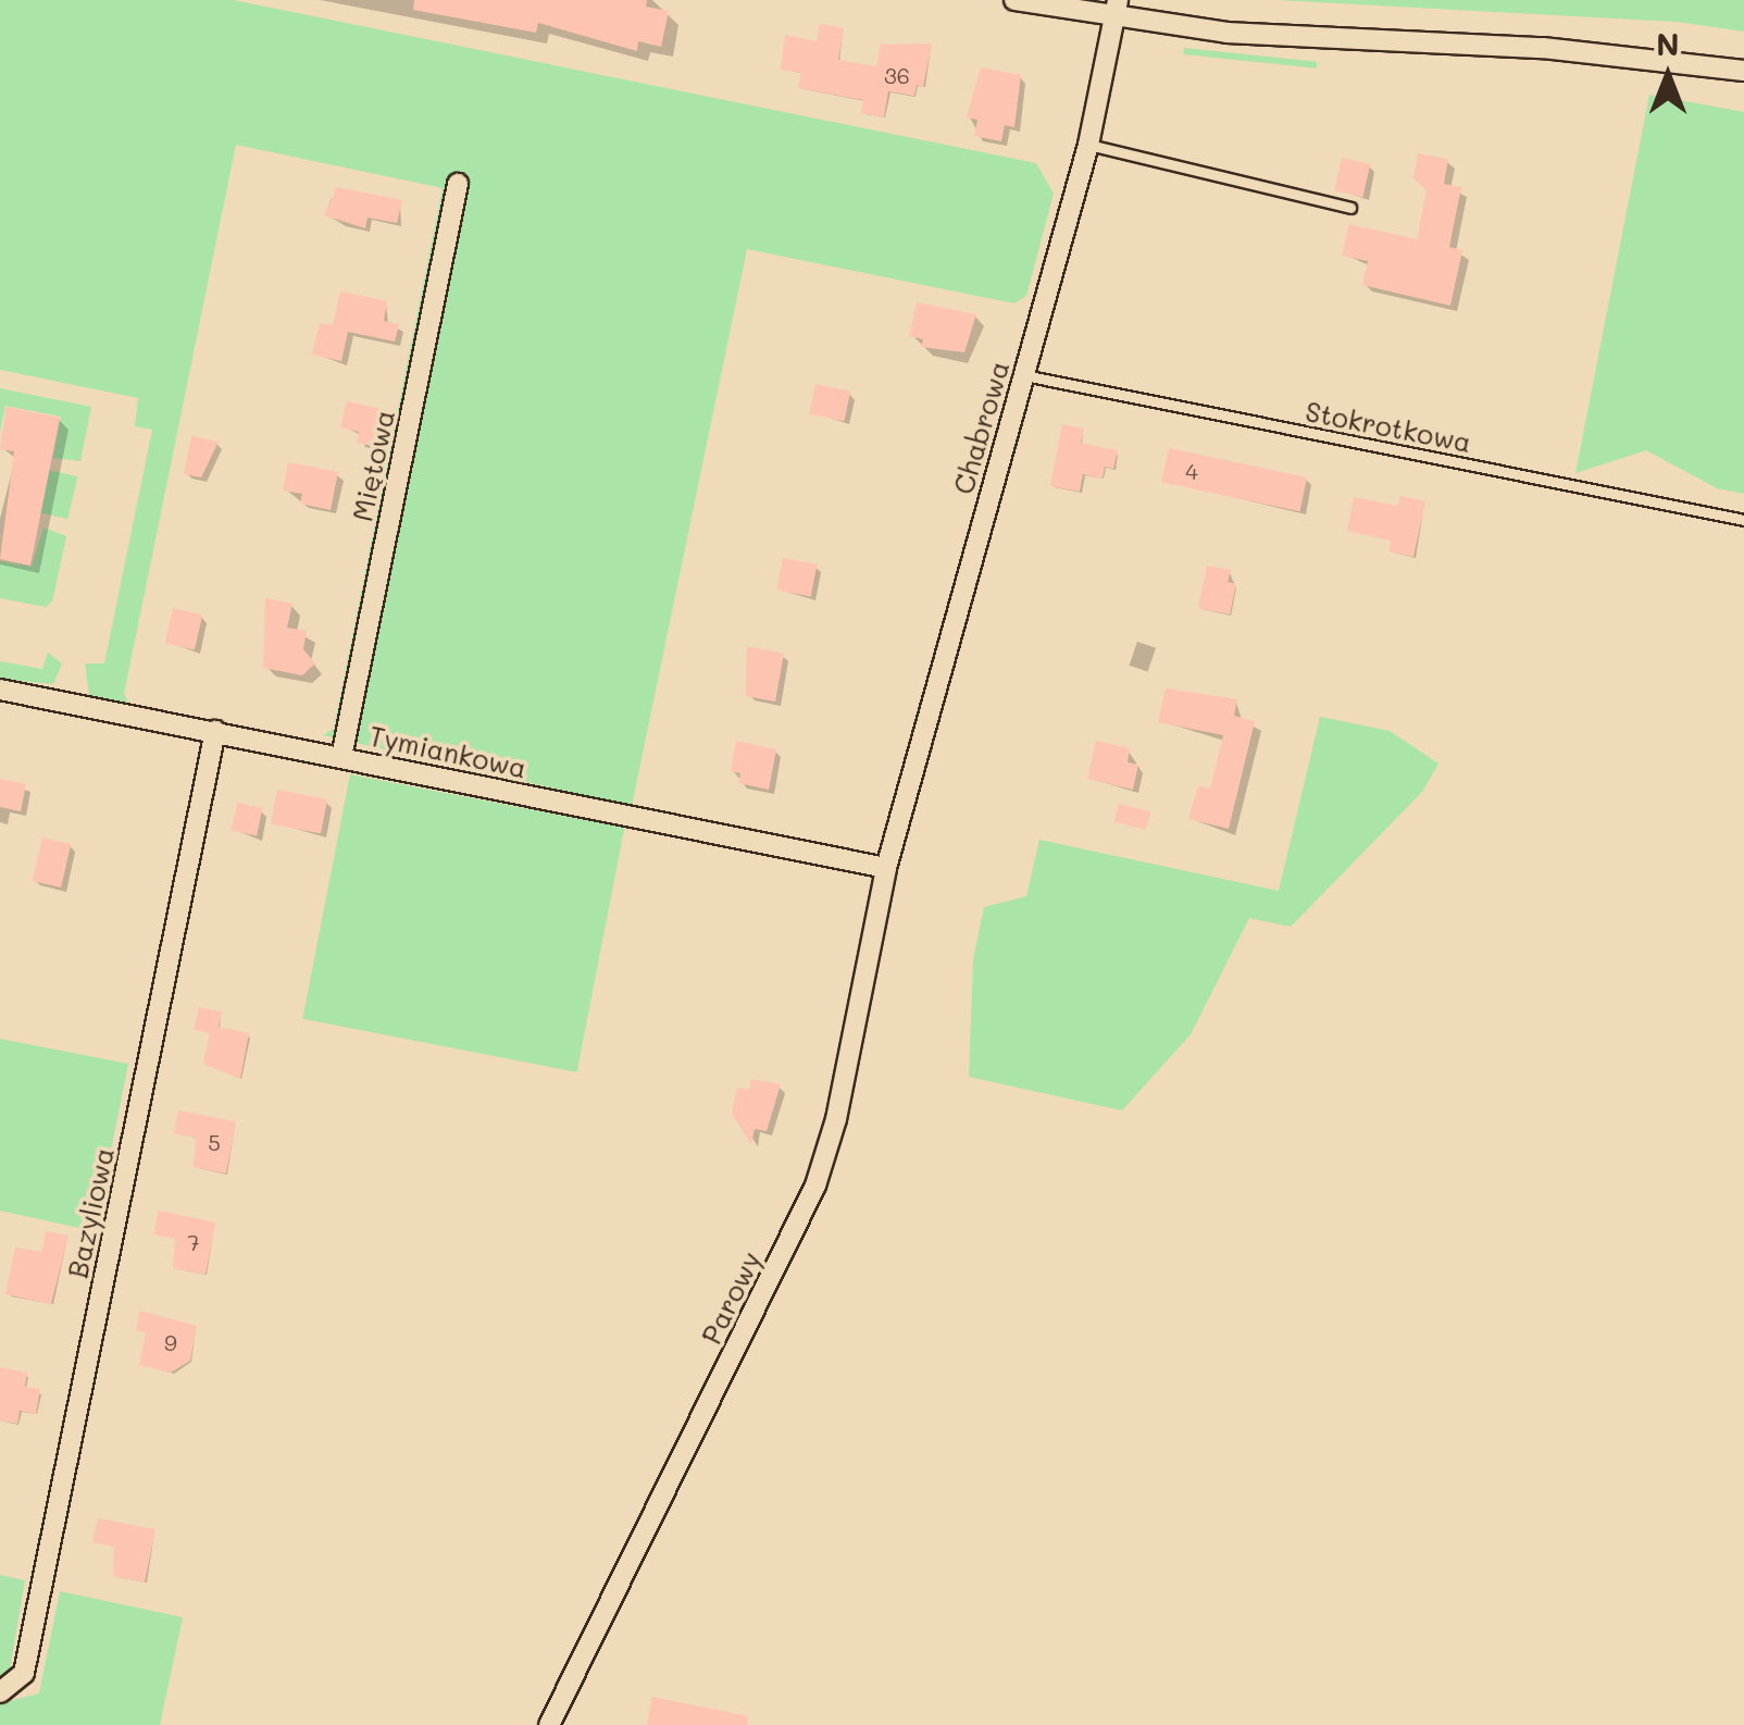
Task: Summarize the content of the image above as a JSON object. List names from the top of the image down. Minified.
{"streets":{"street":["Chabrowa","Miętowa","Tymiankowa","Bazyliowa","Parowy"],"lane":["Stokrotkowa"]},"crossings":[["Stokrotkowa","Chabrowa"],["Chabrowa","Tymiankowa"],["Chabrowa","Parowy"],["Miętowa","Tymiankowa"],["Tymiankowa","Bazyliowa"],["Tymiankowa","Parowy"]],"house_numbers":["36","4","5","7","9"],"north":"top"}
